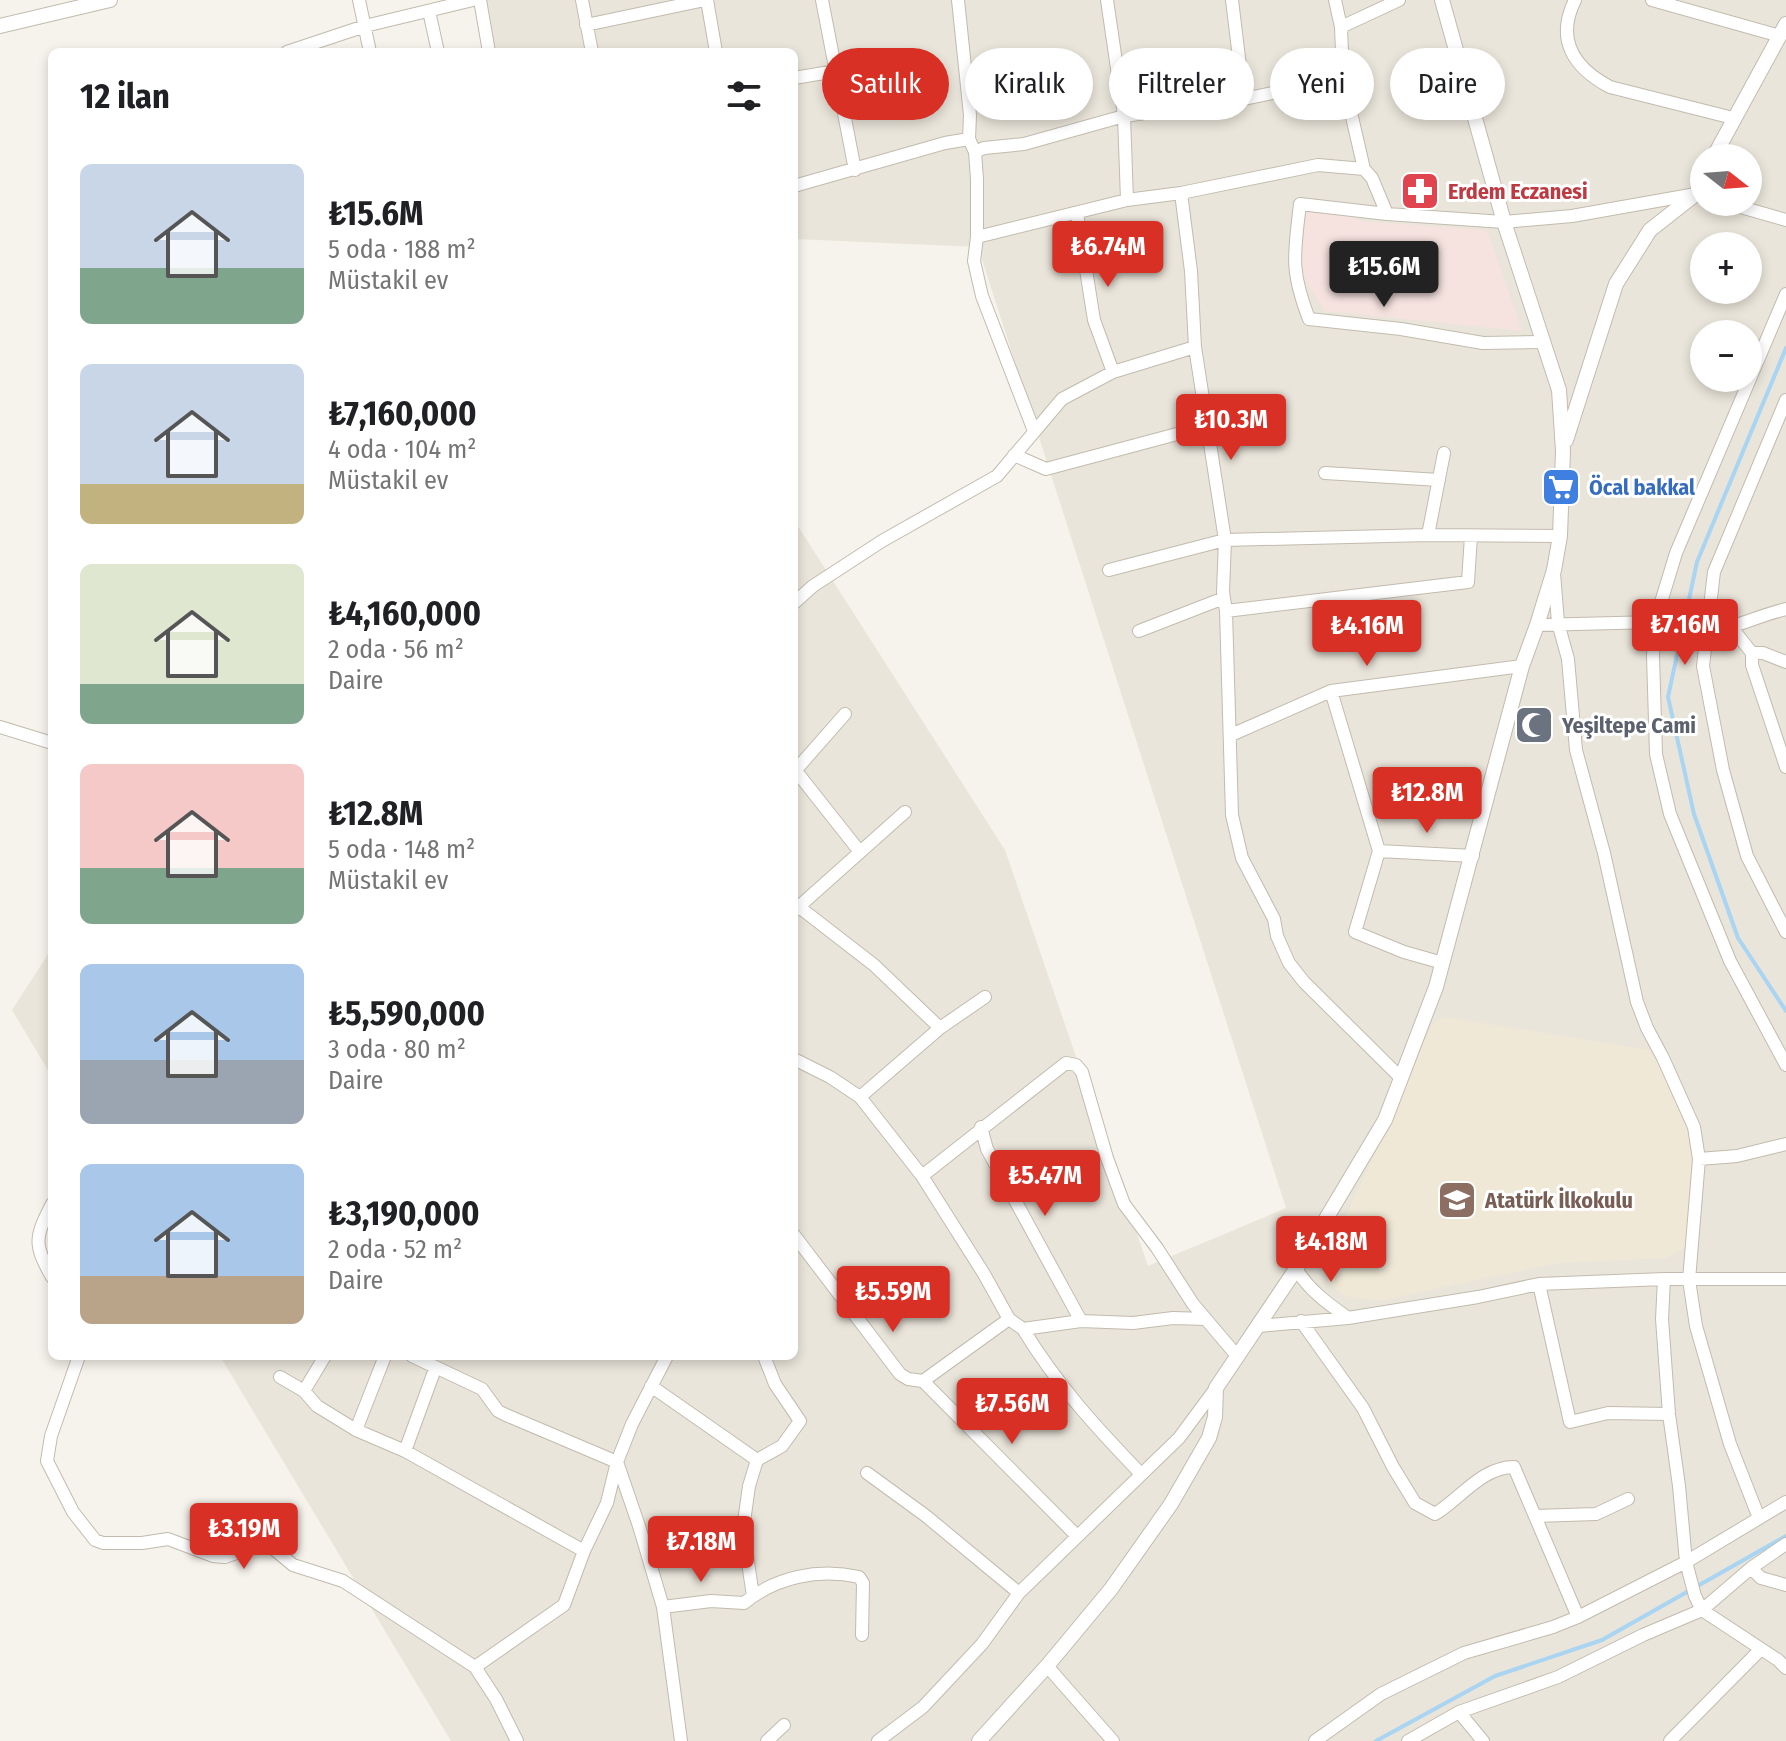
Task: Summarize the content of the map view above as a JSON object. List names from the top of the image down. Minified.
{"places":{"pharmacy":["Erdem Eczanesi"],"supermarket":["Öcal bakkal"],"mosque":["Yeşiltepe Cami"],"school or university":["Atatürk İlkokulu"]},"north":"right","page":{"chip":["Satılık","Kiralık","Filtreler","Yeni","Daire"],"heading":"12 ilan","map_buttons":["+","−"],"list":[{"name":"₺15.6M","note":"5 oda · 188 m² · Müstakil ev"},{"name":"₺7,160,000","note":"4 oda · 104 m² · Müstakil ev"},{"name":"₺4,160,000","note":"2 oda · 56 m² · Daire"},{"name":"₺12.8M","note":"5 oda · 148 m² · Müstakil ev"},{"name":"₺5,590,000","note":"3 oda · 80 m² · Daire"},{"name":"₺3,190,000","note":"2 oda · 52 m² · Daire"}],"price":["₺6.74M","₺15.6M","₺10.3M","₺7.16M","₺4.16M","₺12.8M","₺5.47M","₺4.18M","₺5.59M","₺7.56M","₺3.19M","₺7.18M"]}}
